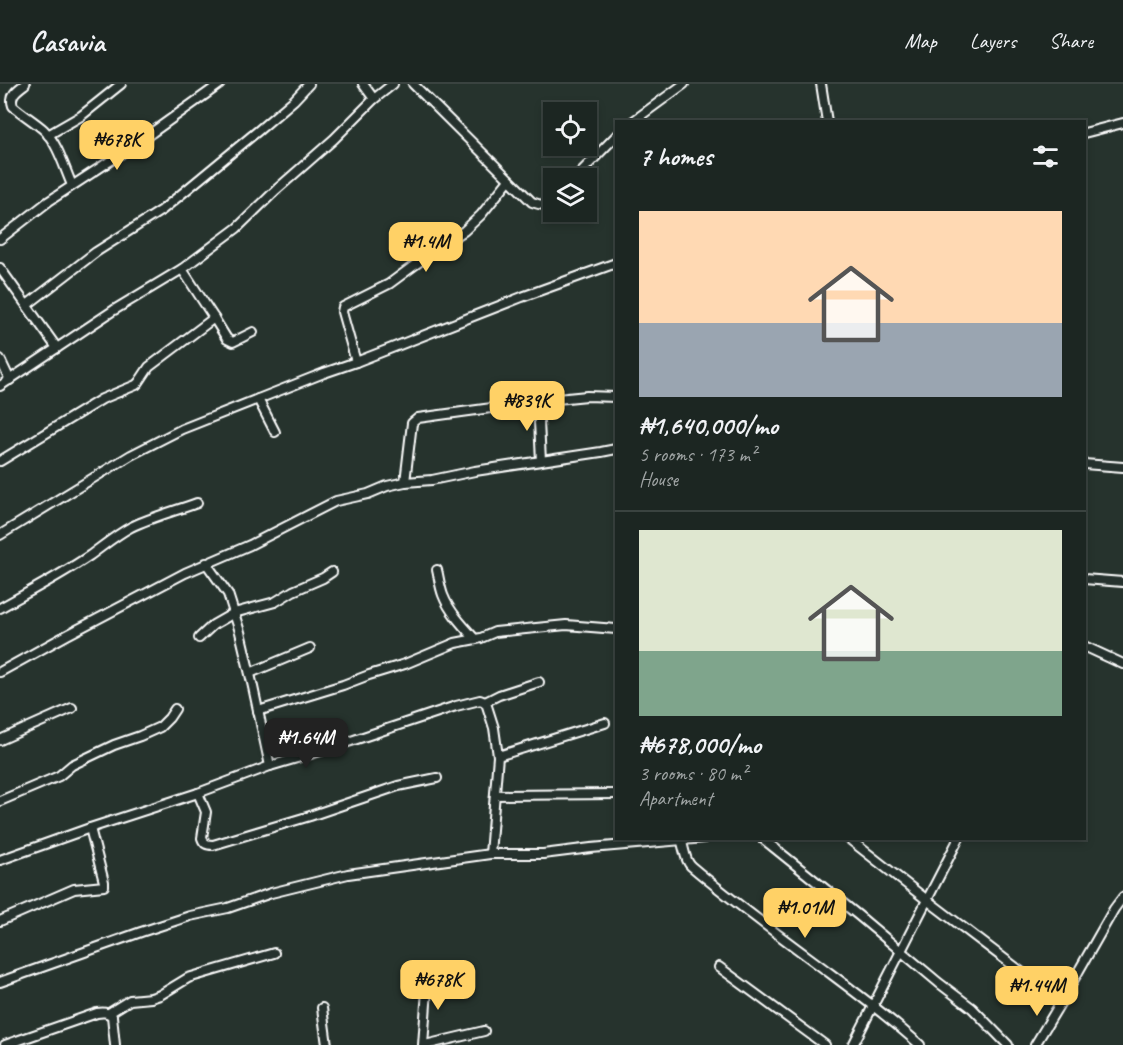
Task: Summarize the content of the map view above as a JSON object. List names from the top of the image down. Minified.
{"page":{"header":"Casavia","nav":["Map","Layers","Share"],"price":["₦678K","₦1.4M","₦839K","₦1.64M","₦1.01M","₦678K","₦1.44M"],"heading":"7 homes","list":[{"name":"₦1,640,000/mo","note":"5 rooms · 173 m² · House"},{"name":"₦678,000/mo","note":"3 rooms · 80 m² · Apartment"}]}}
